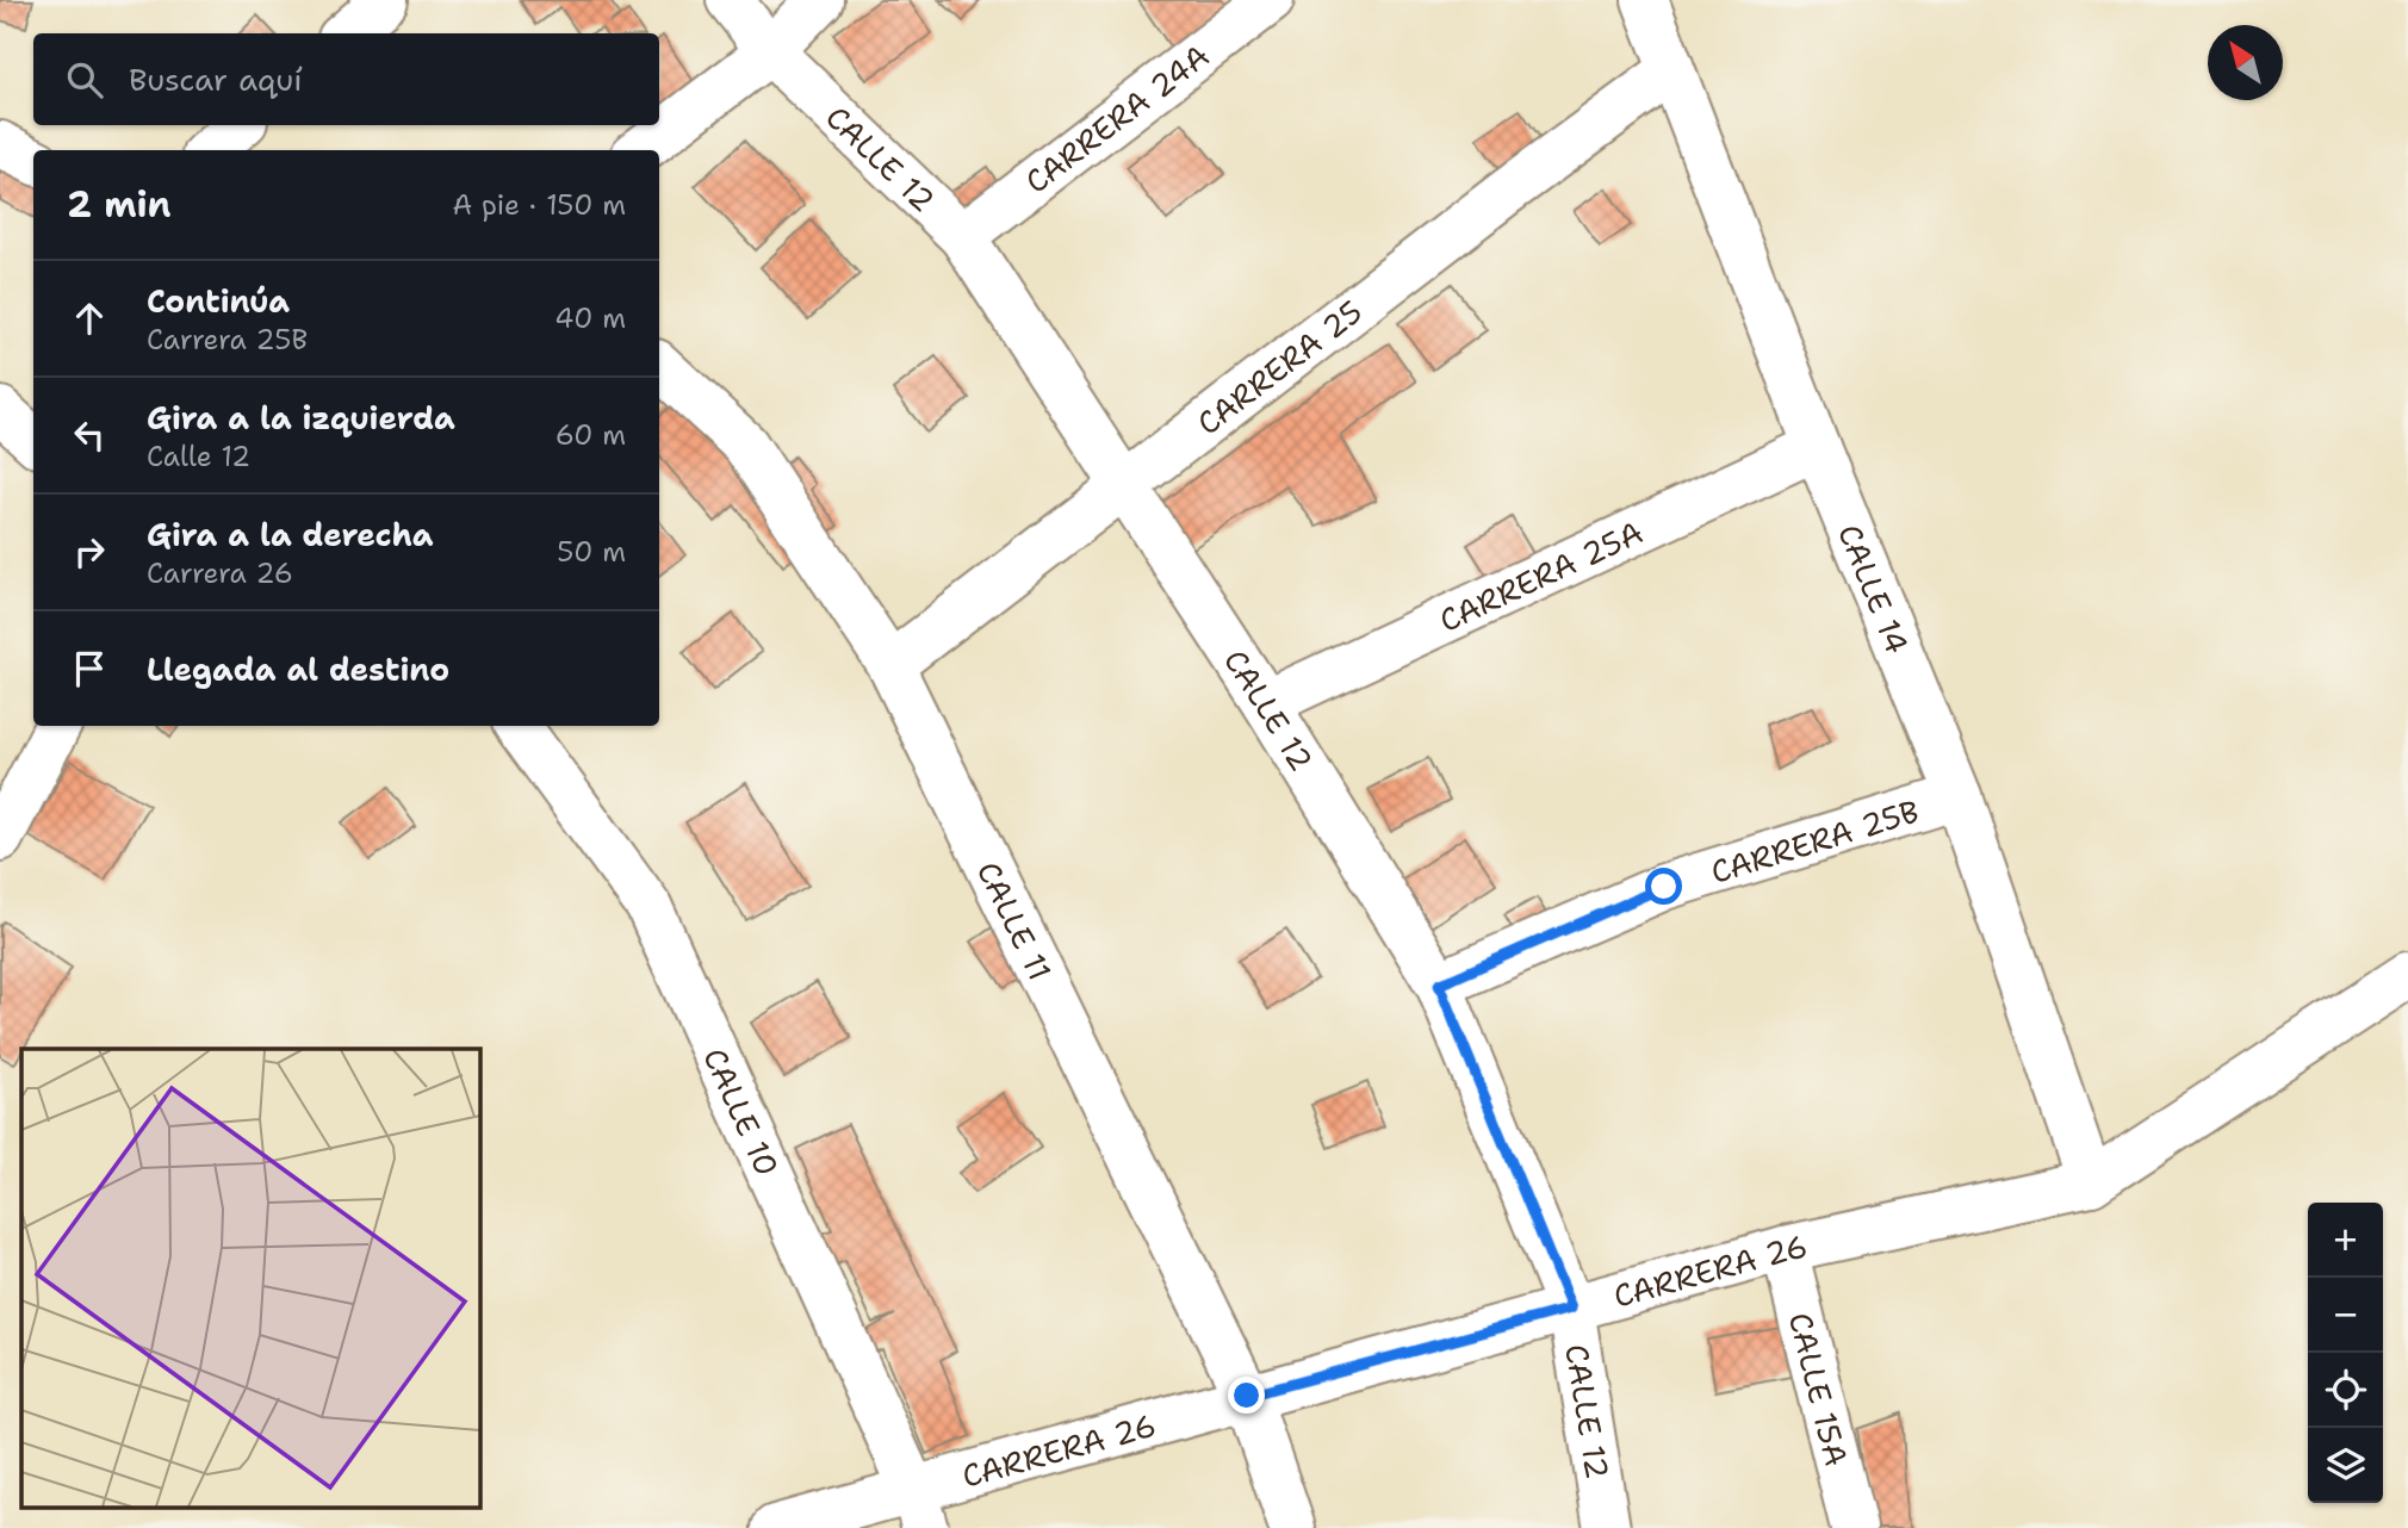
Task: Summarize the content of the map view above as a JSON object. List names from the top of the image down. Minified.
{"streets":{"street":["CARRERA 24A","CALLE 12","CARRERA 25","CARRERA 25A","CALLE 14","CARRERA 25B","CALLE 11","CALLE 10","CARRERA 26","CALLE 15A"]},"crossings":[["CARRERA 24A","CALLE 12"],["CALLE 12","CARRERA 25"],["CALLE 12","CARRERA 25A"],["CALLE 12","CARRERA 25B"],["CALLE 12","CARRERA 26"],["CARRERA 25","CALLE 14"],["CARRERA 25","CALLE 11"],["CARRERA 25A","CALLE 14"],["CALLE 14","CARRERA 25B"],["CALLE 14","CARRERA 26"],["CALLE 11","CARRERA 26"],["CALLE 10","CARRERA 26"],["CARRERA 26","CALLE 15A"]],"north":"top left","page":{"search":"Buscar aquí","heading":["2 min","A pie · 150 m"],"list":[["Continúa","Carrera 25B","40 m"],["Gira a la izquierda","Calle 12","60 m"],["Gira a la derecha","Carrera 26","50 m"],"Llegada al destino"],"map_buttons":["+","−"]}}
